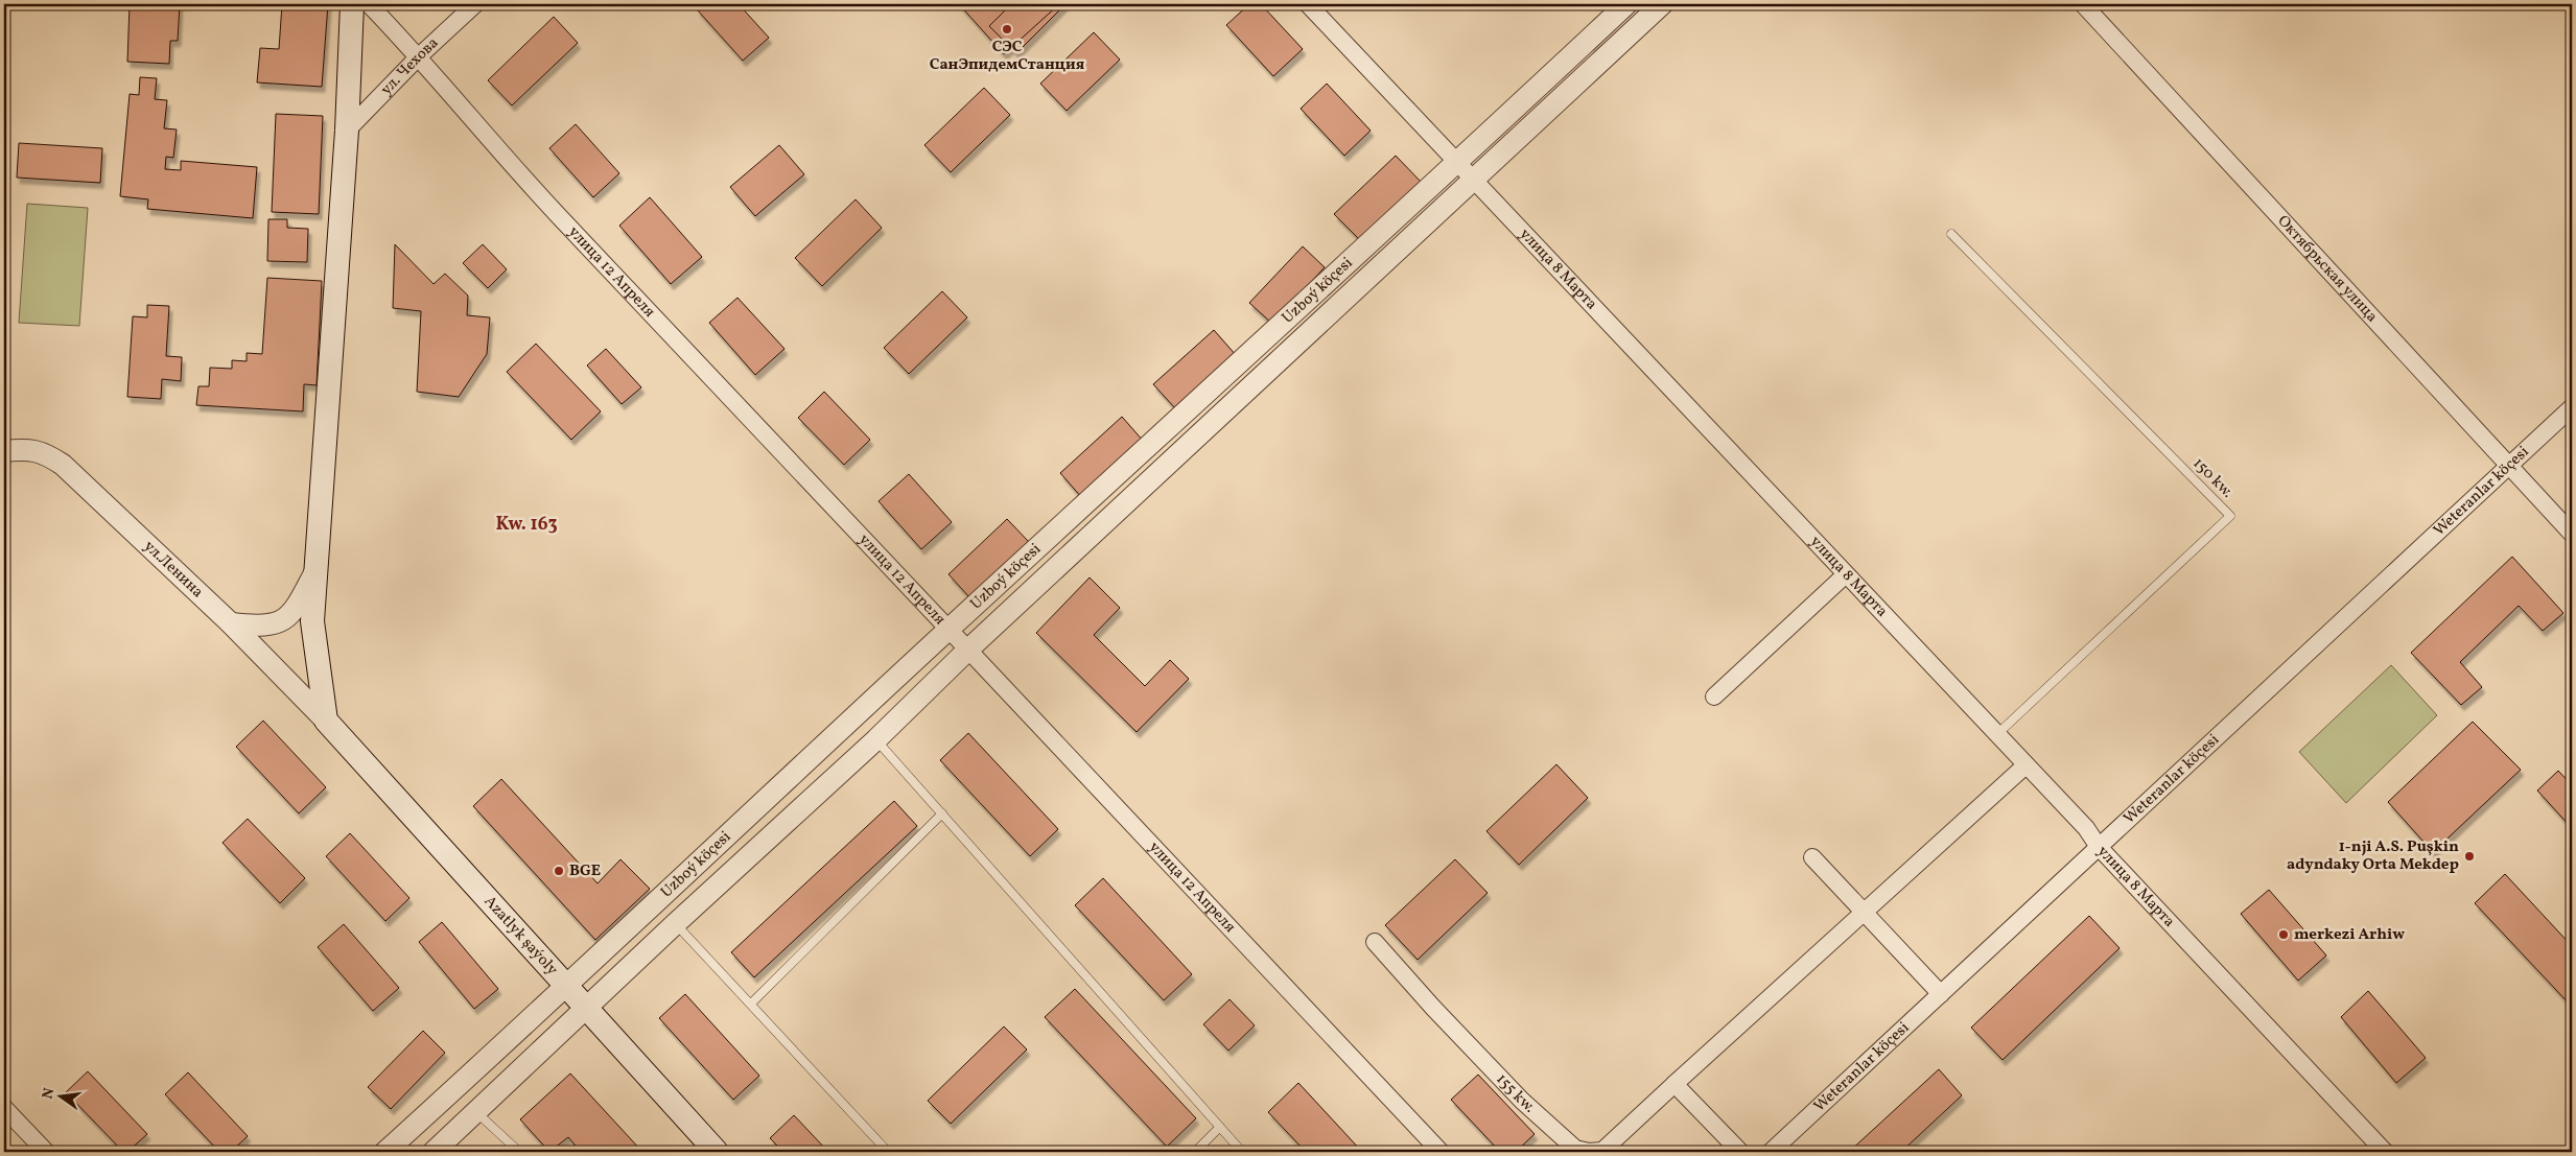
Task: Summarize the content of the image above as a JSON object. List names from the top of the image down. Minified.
{"streets":{"main road":["Azatlyk şaýoly"],"street":["ул. Чехова","улица 8 Марта","Октябрьская улица","улица 12 Апреля","Uzboý köçesi","Weteranlar köçesi","ул.Ленина","155 kw."],"lane":["150 kw."]},"crossings":[["ул. Чехова","улица 12 Апреля"],["улица 8 Марта","Uzboý köçesi"],["улица 8 Марта","150 kw."],["улица 8 Марта","Weteranlar köçesi"],["улица 8 Марта","155 kw."],["Октябрьская улица","Weteranlar köçesi"],["улица 12 Апреля","Uzboý köçesi"],["Uzboý köçesi","Azatlyk şaýoly"],["ул.Ленина","Azatlyk şaýoly"]],"districts":["Kw. 163"],"places":["СЭС СанЭпидемСтанция","1-nji A.S. Puşkin adyndaky Orta Mekdep","BGE","merkezi Arhiw"],"north":"left"}
